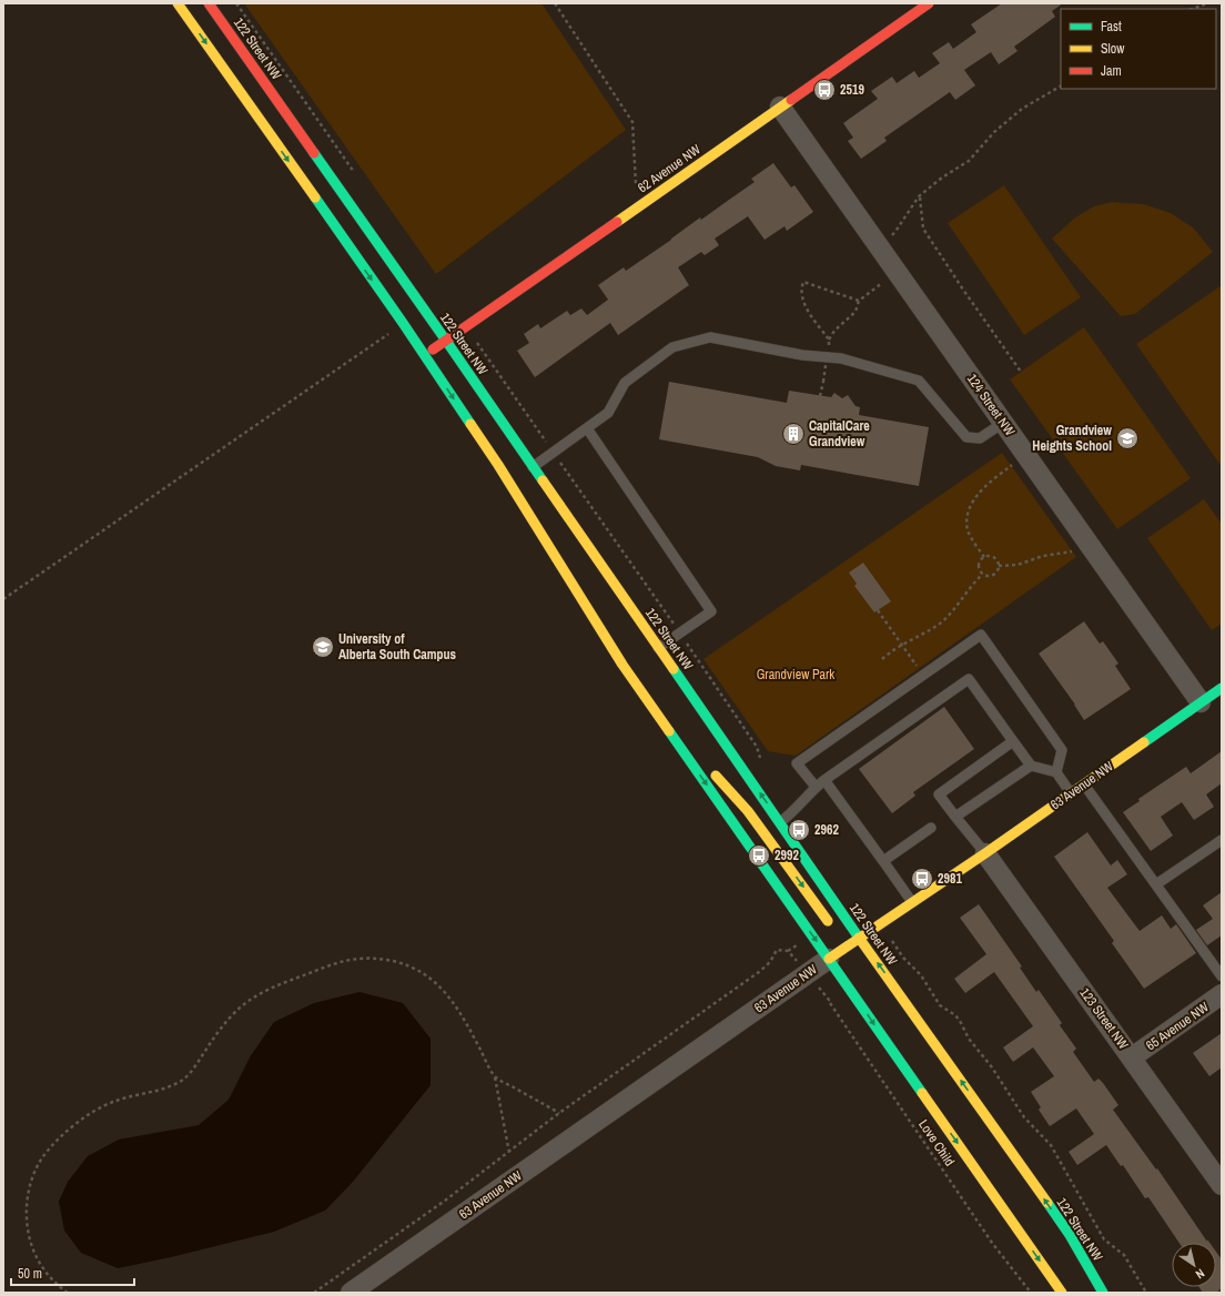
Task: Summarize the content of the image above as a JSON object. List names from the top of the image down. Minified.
{"streets":{"main road":["122 Street NW","62 Avenue NW","63 Avenue NW"],"street":["124 Street NW","123 Street NW","65 Avenue NW"],"path":["Love Child"]},"crossings":[["122 Street NW","62 Avenue NW"],["122 Street NW","63 Avenue NW"],["62 Avenue NW","124 Street NW"],["124 Street NW","63 Avenue NW"],["63 Avenue NW","123 Street NW"],["123 Street NW","65 Avenue NW"]],"parks":["Grandview Park"],"places":{"bus stop":["2519","2962","2992","2981"],"building":["CapitalCare Grandview"],"school or university":["Grandview Heights School","University of Alberta South Campus"]},"legend":["Fast","Slow","Jam"],"scale_bar":"50 m","north":"bottom right"}
